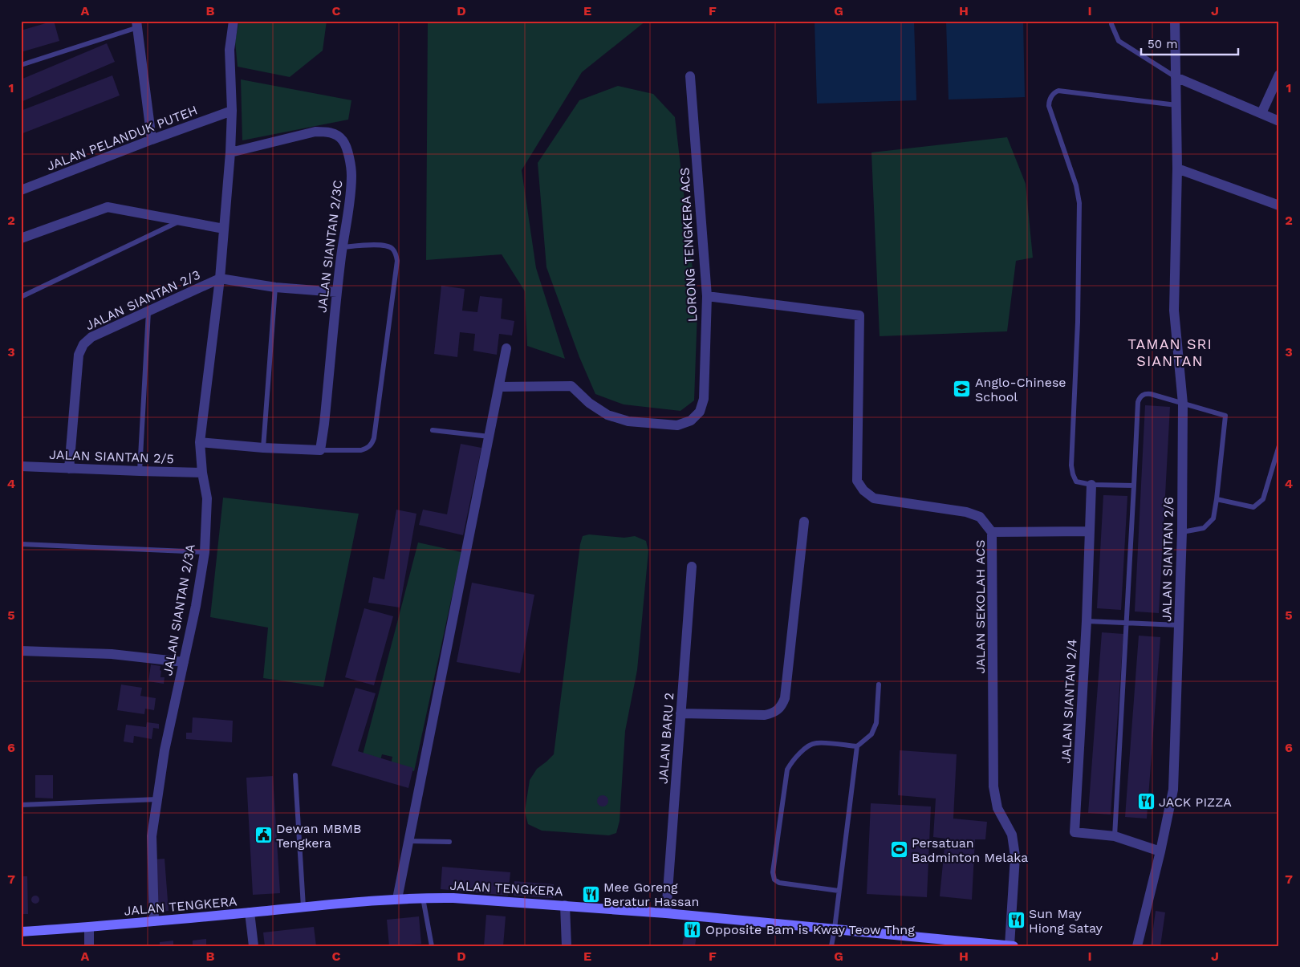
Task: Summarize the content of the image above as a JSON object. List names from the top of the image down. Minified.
{"streets":{"main road":["JALAN TENGKERA"],"street":["JALAN PELANDUK PUTEH","LORONG TENGKERA ACS","JALAN SIANTAN 2/3C","JALAN SIANTAN 2/3","JALAN SIANTAN 2/5","JALAN SIANTAN 2/6","JALAN SEKOLAH ACS","JALAN SIANTAN 2/3A","JALAN SIANTAN 2/4","JALAN BARU 2"]},"crossings":[["JALAN PELANDUK PUTEH","JALAN SIANTAN 2/3A"],["LORONG TENGKERA ACS","JALAN SEKOLAH ACS"],["JALAN SIANTAN 2/3C","JALAN SIANTAN 2/3A"],["JALAN SIANTAN 2/3","JALAN SIANTAN 2/5"],["JALAN SIANTAN 2/3","JALAN SIANTAN 2/3A"],["JALAN SIANTAN 2/5","JALAN SIANTAN 2/3A"],["JALAN SIANTAN 2/6","JALAN SIANTAN 2/4"],["JALAN SEKOLAH ACS","JALAN TENGKERA"],["JALAN SIANTAN 2/3A","JALAN TENGKERA"],["JALAN BARU 2","JALAN TENGKERA"]],"districts":["TAMAN SRI SIANTAN"],"places":{"school or university":["Anglo-Chinese School"],"restaurant":["JACK PIZZA","Mee Goreng Beratur Hassan","Sun May Hiong Satay","Opposite Bam is Kway Teow Thng"],"public building":["Dewan MBMB Tengkera"],"sports":["Persatuan Badminton Melaka"]},"scale_bar":"50 m","grid":{"columns":["A","B","C","D","E","F","G","H","I","J"],"rows":["1","2","3","4","5","6","7"]}}
